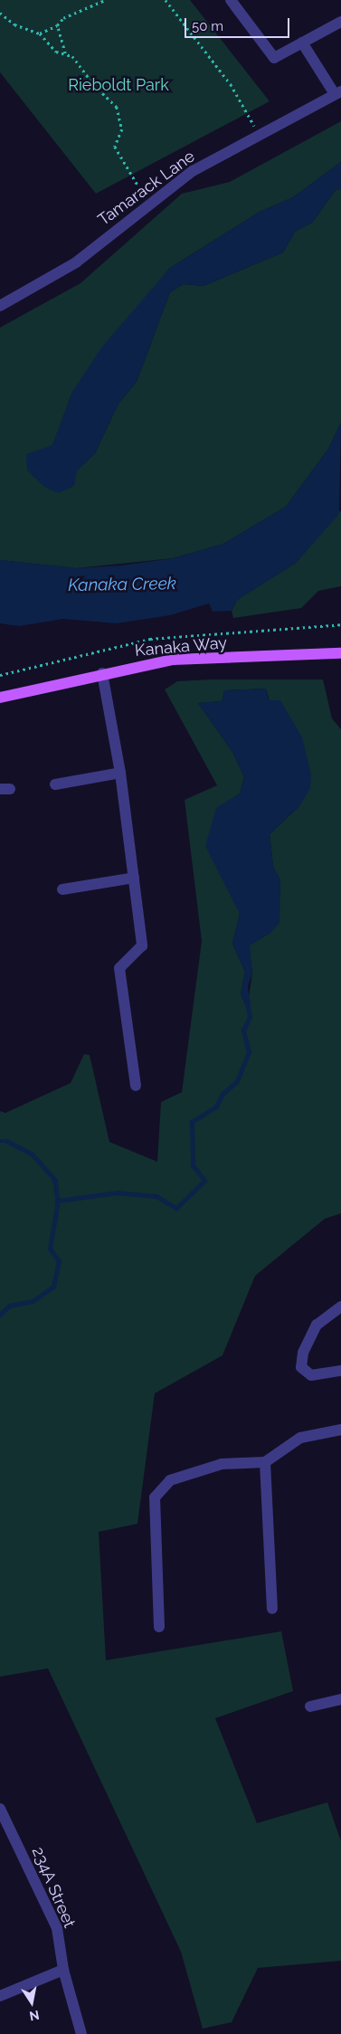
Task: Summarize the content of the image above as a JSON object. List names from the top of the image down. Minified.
{"streets":{"main road":["Kanaka Way"],"street":["Tamarack Lane","234A Street"]},"water":["Kanaka Creek"],"parks":["Rieboldt Park"],"scale_bar":"50 m","north":"bottom"}
